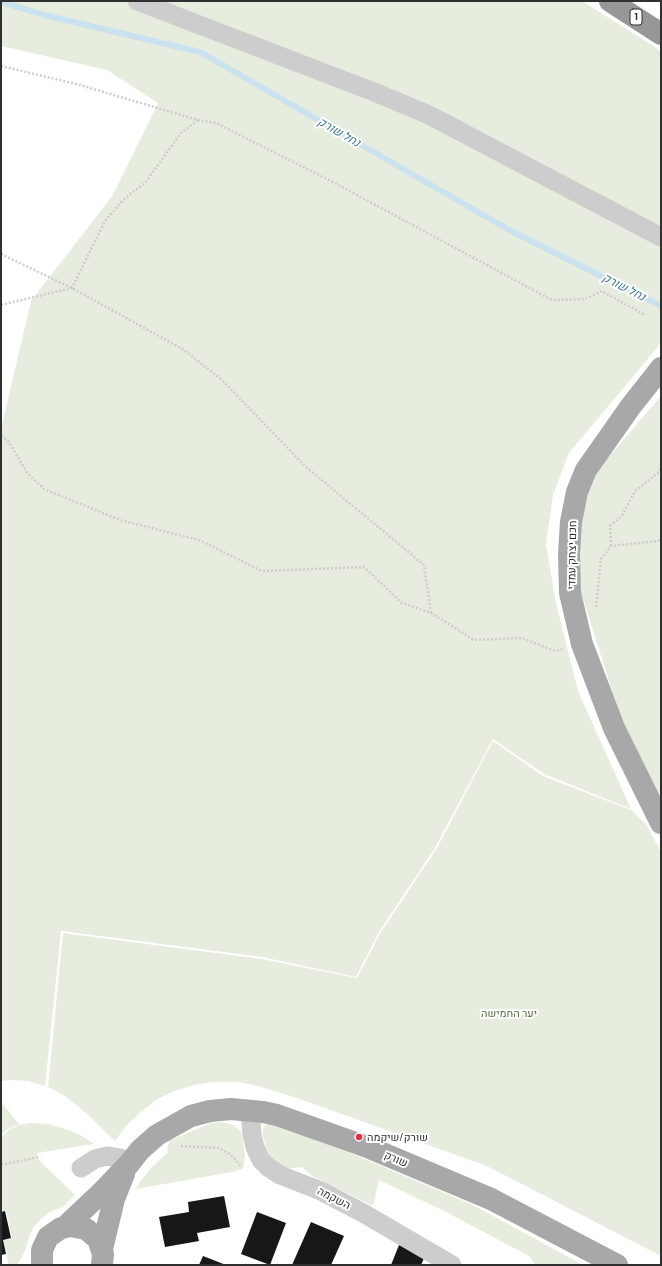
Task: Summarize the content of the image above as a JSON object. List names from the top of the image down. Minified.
{"streets":{"highway":["1"],"main road":["חכם יצחק עמדי","שורק"],"street":["השקמה"]},"crossings":[["שורק","השקמה"]],"water":["נחל שורק"],"parks":["יער החמישה"],"places":["שורק/שיקמה"]}
